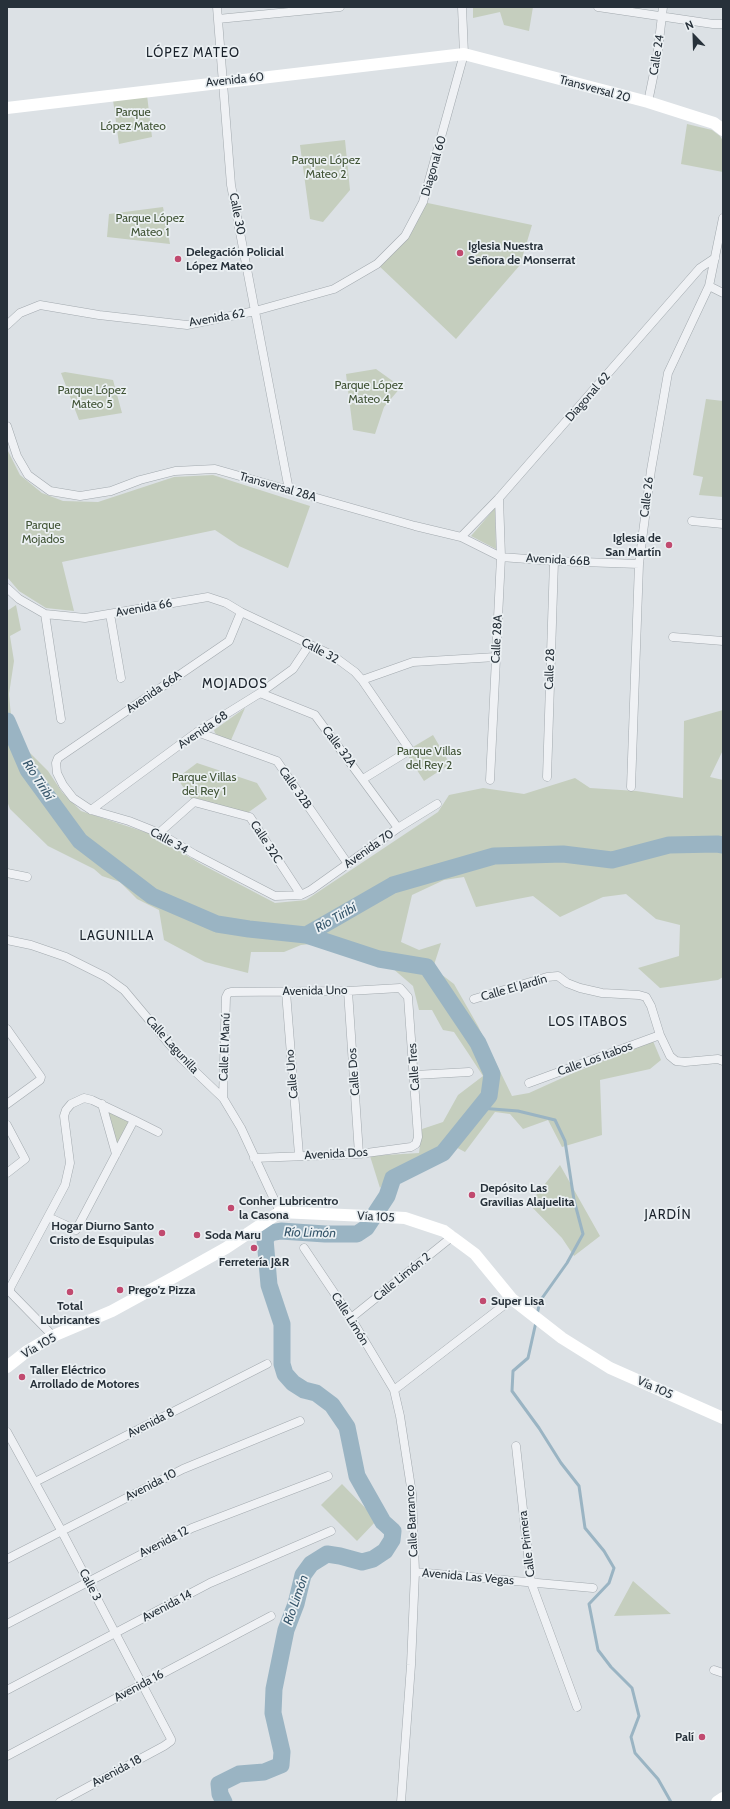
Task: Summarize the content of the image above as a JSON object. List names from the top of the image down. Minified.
{"streets":{"main road":["Avenida 60","Transversal 20","Vía 105"],"street":["Calle 24","Diagonal 60","Calle 30","Avenida 62","Diagonal 62","Transversal 28A","Calle 26","Avenida 66B","Avenida 66","Calle 28A","Calle 32","Calle 28","Avenida 66A","Avenida 68","Calle 32A","Calle 32B","Calle 34","Calle 32C","Avenida 70","Calle El Jardín","Avenida Uno","Calle Lagunilla","Calle El Manú","Calle Los Itabos","Calle Tres","Calle Dos","Calle Uno","Avenida Dos","Calle Limón 2","Calle Limón","Avenida 8","Avenida 10","Calle Barranco","Avenida 12","Calle Primera","Avenida Las Vegas","Calle 3","Avenida 14","Avenida 16","Avenida 18"]},"crossings":[["Calle 24","Transversal 20"],["Avenida 60","Transversal 20"],["Avenida 60","Diagonal 60"],["Avenida 60","Calle 30"],["Transversal 20","Diagonal 60"],["Diagonal 60","Avenida 62"],["Calle 30","Avenida 62"],["Calle 30","Transversal 28A"],["Diagonal 62","Transversal 28A"],["Diagonal 62","Calle 26"],["Diagonal 62","Calle 28A"],["Transversal 28A","Avenida 66B"],["Transversal 28A","Calle 28A"],["Calle 26","Avenida 66B"],["Avenida 66B","Calle 28A"],["Avenida 66B","Calle 28"],["Avenida 66","Calle 32"],["Avenida 66","Avenida 66A"],["Calle 32","Avenida 66A"],["Calle 32","Avenida 68"],["Calle 32","Calle 32A"],["Avenida 66A","Calle 34"],["Avenida 68","Calle 32A"],["Avenida 68","Calle 32B"],["Avenida 68","Calle 34"],["Calle 32A","Avenida 70"],["Calle 32B","Avenida 70"],["Calle 34","Calle 32C"],["Calle 34","Avenida 70"],["Calle 32C","Avenida 70"],["Calle El Jardín","Calle Los Itabos"],["Avenida Uno","Calle El Manú"],["Avenida Uno","Calle Tres"],["Avenida Uno","Calle Dos"],["Avenida Uno","Calle Uno"],["Calle Lagunilla","Calle El Manú"],["Calle Lagunilla","Avenida Dos"],["Calle Lagunilla","Vía 105"],["Calle Tres","Avenida Dos"],["Calle Dos","Avenida Dos"],["Calle Uno","Avenida Dos"],["Vía 105","Calle Limón 2"],["Calle Limón 2","Calle Limón"],["Calle Limón","Calle Barranco"],["Avenida 8","Calle 3"],["Avenida 10","Calle 3"],["Calle Barranco","Avenida Las Vegas"],["Avenida 12","Calle 3"],["Calle Primera","Avenida Las Vegas"],["Calle 3","Avenida 14"],["Calle 3","Avenida 16"],["Calle 3","Avenida 18"]],"districts":["LÓPEZ MATEO","MOJADOS","LAGUNILLA","LOS ITABOS","JARDÍN"],"water":["Río Tiribí","Río Limón"],"parks":["Parque López Mateo","Parque López Mateo 2","Parque López Mateo 1","Parque López Mateo 4","Parque López Mateo 5","Parque Mojados","Parque Villas del Rey 2","Parque Villas del Rey 1"],"places":["Iglesia Nuestra Señora de Monserrat","Delegación Policial López Mateo","Iglesia de San Martín","Depósito Las Gravilias Alajuelita","Conher Lubricentro la Casona","Hogar Diurno Santo Cristo de Esquipulas","Soda Maru","Ferretería J&R","Prego'z Pizza","Total Lubricantes","Super Lisa","Taller Eléctrico Arrollado de Motores","Palí"],"north":"top left"}
